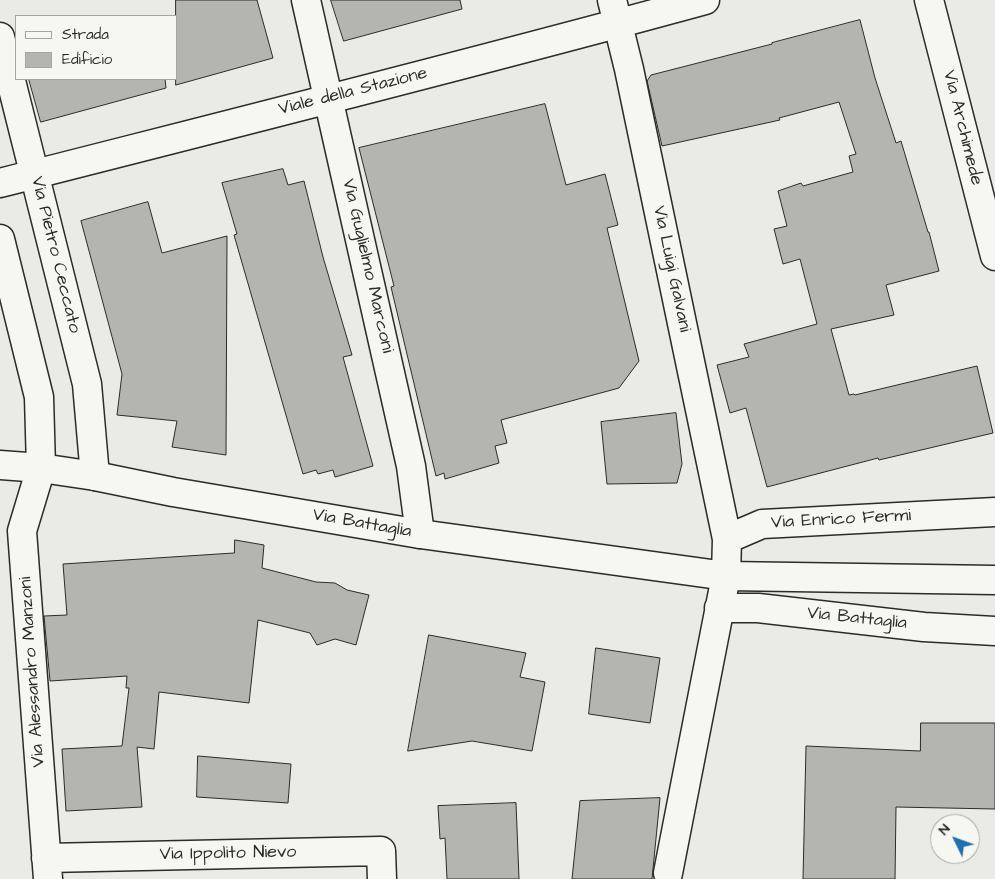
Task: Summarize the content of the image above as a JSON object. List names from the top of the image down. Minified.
{"streets":{"street":["Viale della Stazione","Via Archimede","Via Pietro Ceccato","Via Guglielmo Marconi","Via Luigi Galvani","Via Enrico Fermi","Via Battaglia","Via Alessandro Manzoni","Via Ippolito Nievo"]},"crossings":[["Viale della Stazione","Via Pietro Ceccato"],["Viale della Stazione","Via Guglielmo Marconi"],["Viale della Stazione","Via Luigi Galvani"],["Via Pietro Ceccato","Via Battaglia"],["Via Guglielmo Marconi","Via Battaglia"],["Via Luigi Galvani","Via Enrico Fermi"],["Via Battaglia","Via Alessandro Manzoni"],["Via Alessandro Manzoni","Via Ippolito Nievo"]],"legend":["Strada","Edificio"],"north":"top left"}
